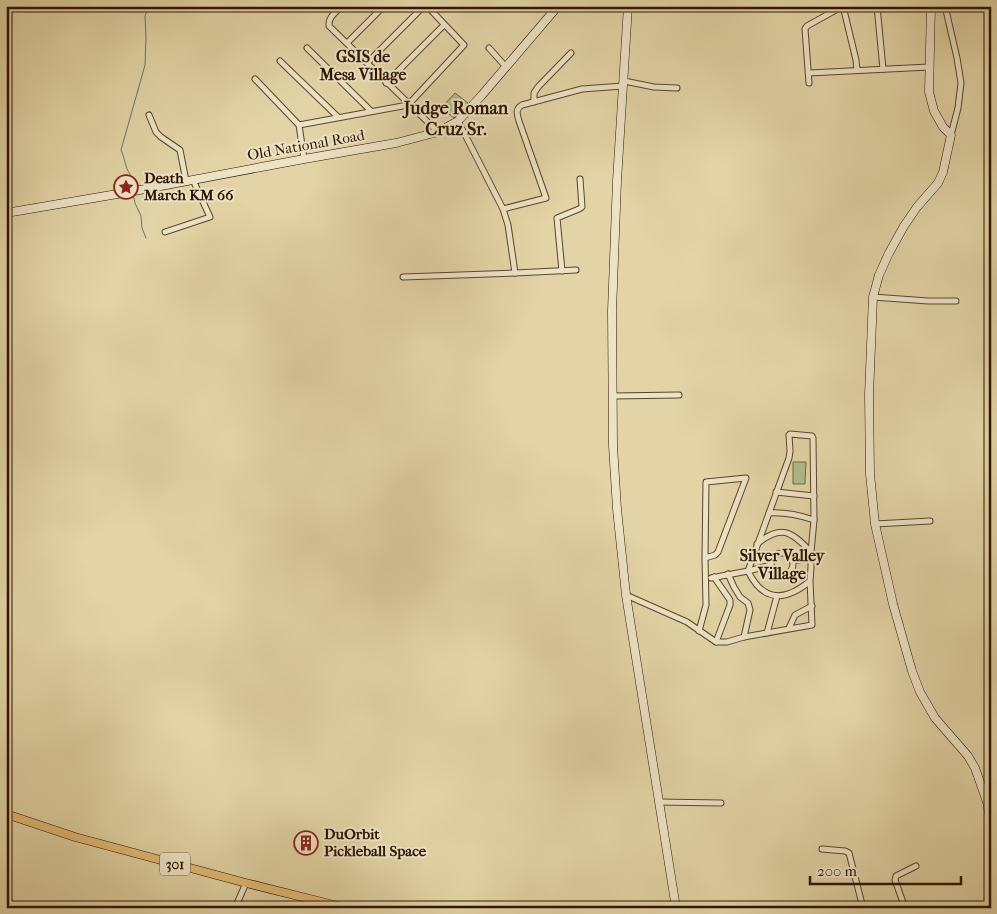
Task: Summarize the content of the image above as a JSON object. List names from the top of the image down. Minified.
{"streets":{"main road":["301"],"street":["Old National Road"]},"districts":["GSIS de Mesa Village","Judge Roman Cruz Sr.","Silver Valley Village"],"places":{"place":["Death March KM 66"],"building":["DuOrbit Pickleball Space"]},"scale_bar":"200 m"}
